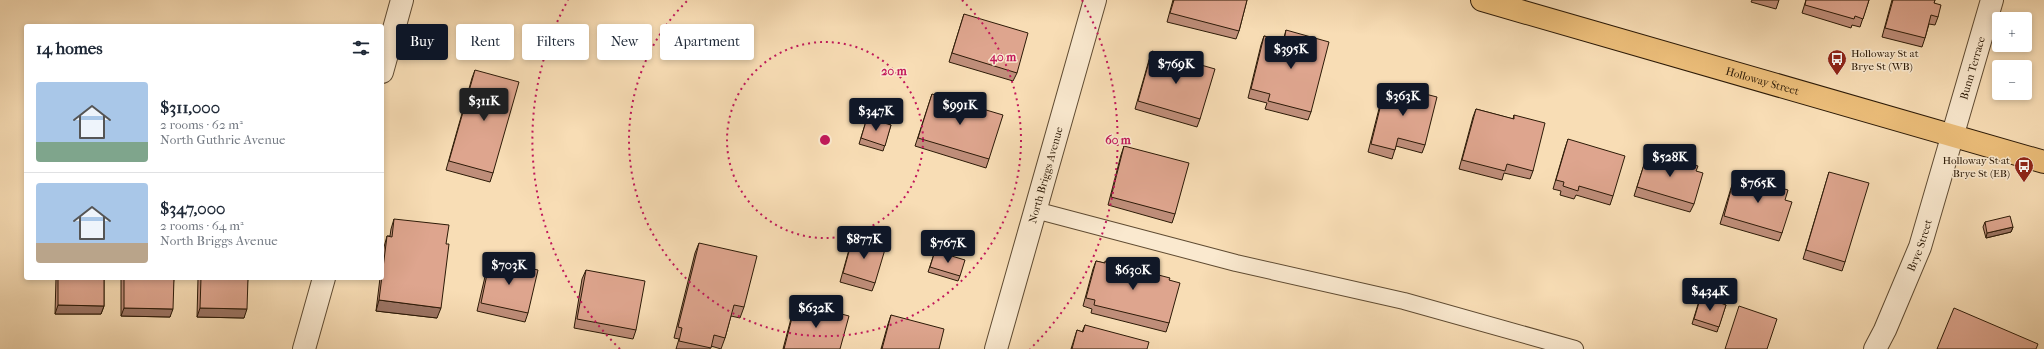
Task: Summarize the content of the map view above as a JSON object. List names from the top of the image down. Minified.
{"streets":{"main road":["Holloway Street"],"street":["Bunn Terrace","North Briggs Avenue","Brye Street"]},"crossings":[["Bunn Terrace","Holloway Street"],["Bunn Terrace","Brye Street"],["Holloway Street","Brye Street"]],"places":{"bus stop":["Holloway St at Brye St (WB)","Holloway St at Brye St (EB)"]},"page":{"map_buttons":["+","−"],"chip":["Buy","Rent","Filters","New","Apartment"],"heading":"14 homes","price":["$395K","$769K","$363K","$311K","$991K","$347K","$528K","$765K","$877K","$767K","$703K","$630K","$434K","$632K"],"list":[{"name":"$311,000","note":"2 rooms · 62 m² · North Guthrie Avenue"},{"name":"$347,000","note":"2 rooms · 64 m² · North Briggs Avenue"}]},"rings":["40 m","20 m","60 m"]}
